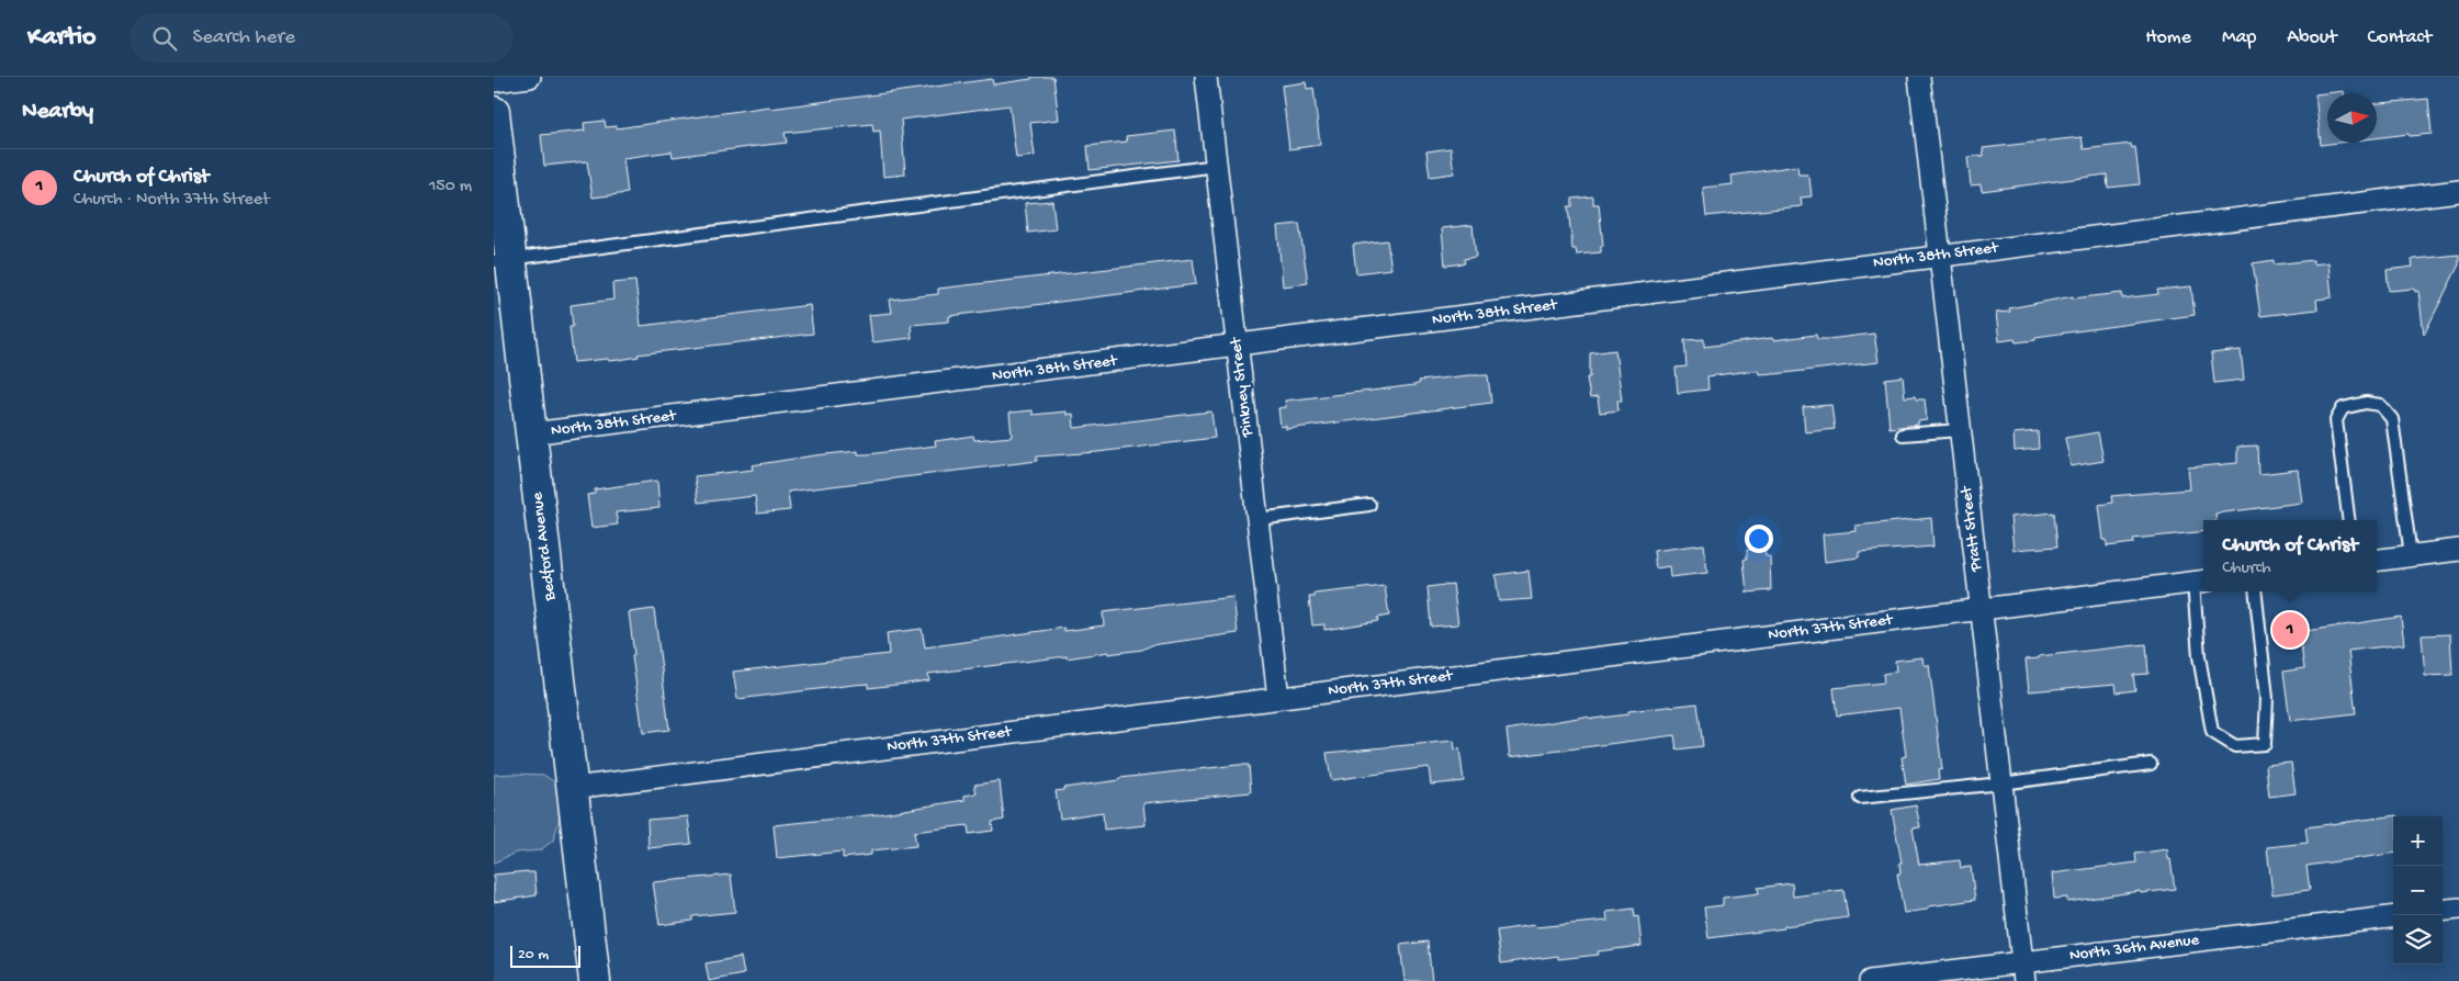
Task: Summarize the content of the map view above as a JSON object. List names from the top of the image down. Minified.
{"streets":{"street":["North 38th Street","Pinkney Street","Pratt Street","Bedford Avenue","North 37th Street","North 36th Avenue"]},"crossings":[["North 38th Street","Pinkney Street"],["North 38th Street","Pratt Street"],["North 38th Street","Bedford Avenue"],["Pinkney Street","North 37th Street"],["Pratt Street","North 37th Street"],["Pratt Street","North 36th Avenue"],["Bedford Avenue","North 37th Street"]],"scale_bar":"20 m","north":"right","page":{"header":"Kartio","search":"Search here","nav":["Home","Map","About","Contact"],"heading":"Nearby","list":[{"mark":"1","name":"Church of Christ","note":"Church · North 37th Street","value":"150 m"}],"popup":["Church of Christ","Church"],"pins":"1","map_buttons":["+","−"],"scale":"20 m"}}
